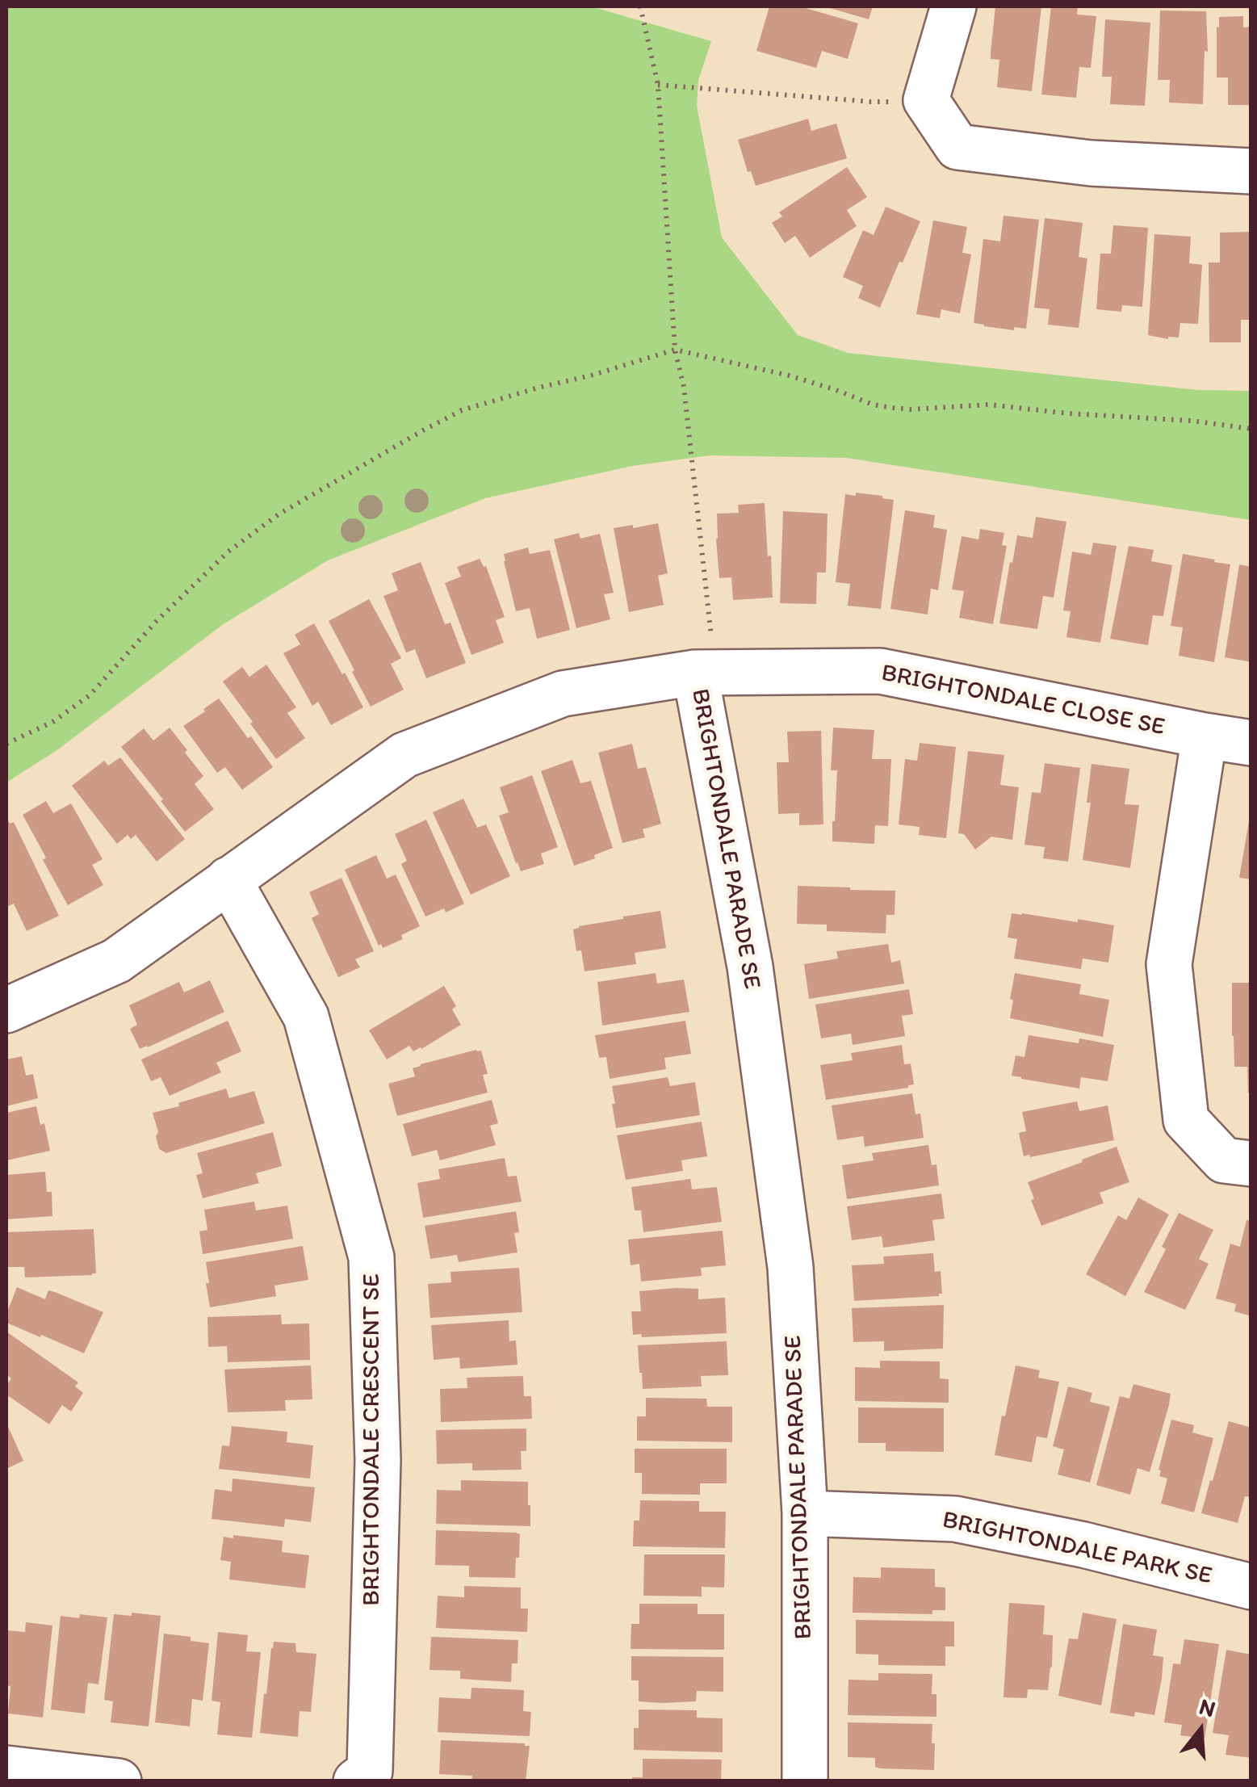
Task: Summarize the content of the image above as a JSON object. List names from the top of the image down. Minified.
{"streets":{"street":["BRIGHTONDALE CLOSE SE","BRIGHTONDALE PARADE SE","BRIGHTONDALE CRESCENT SE","BRIGHTONDALE PARK SE"]},"crossings":[["BRIGHTONDALE CLOSE SE","BRIGHTONDALE PARADE SE"],["BRIGHTONDALE PARADE SE","BRIGHTONDALE CRESCENT SE"],["BRIGHTONDALE PARADE SE","BRIGHTONDALE PARK SE"]],"north":"top"}
